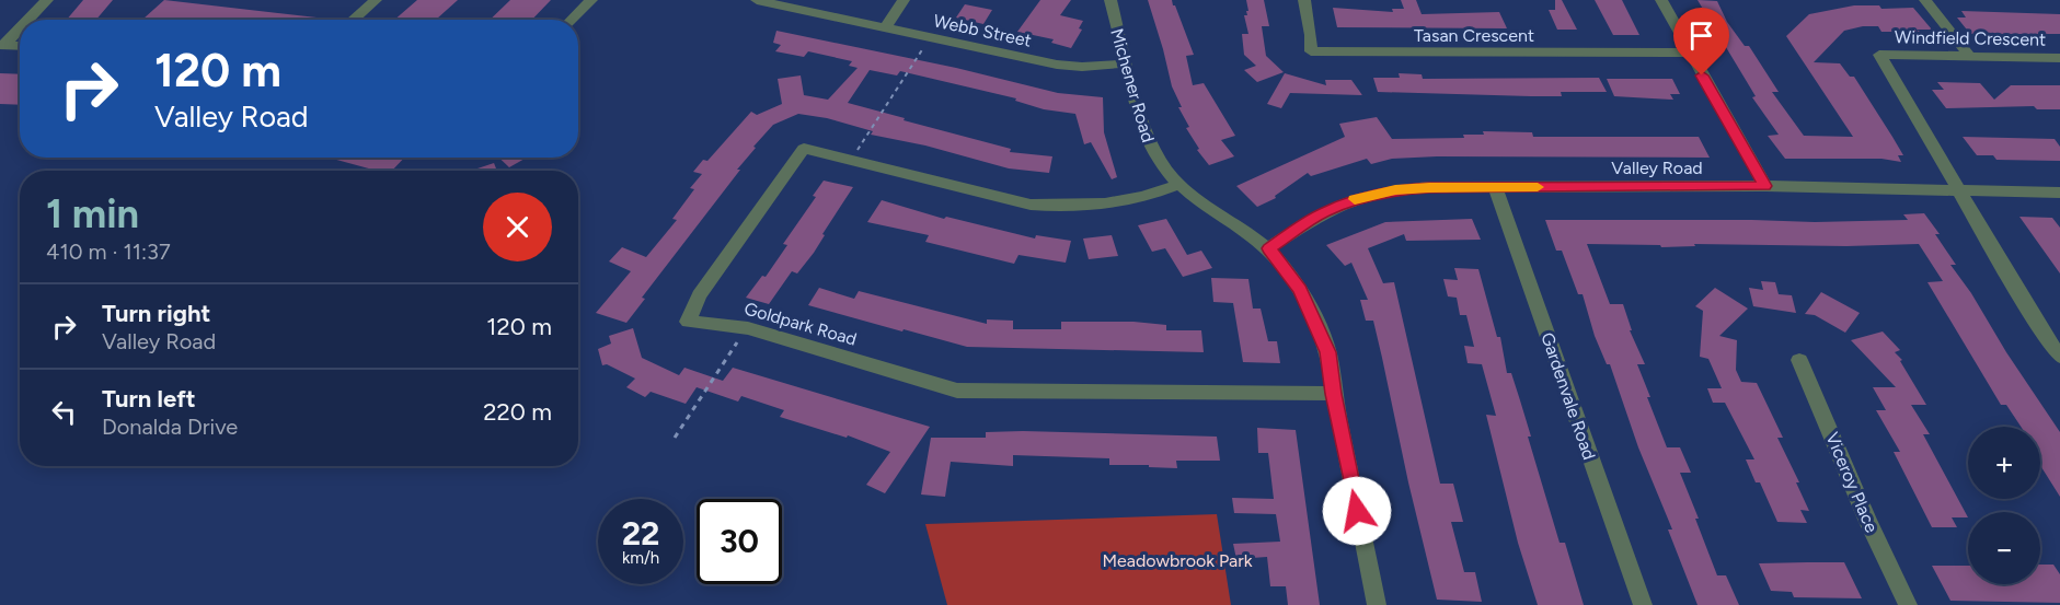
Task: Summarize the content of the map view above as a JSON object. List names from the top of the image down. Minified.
{"streets":{"street":["Webb Street","Tasan Crescent","Windfield Crescent","Michener Road","Valley Road","Goldpark Road","Gardenvale Road","Viceroy Place"]},"crossings":[["Webb Street","Michener Road"],["Windfield Crescent","Valley Road"],["Michener Road","Valley Road"],["Michener Road","Goldpark Road"],["Valley Road","Gardenvale Road"]],"parks":["Meadowbrook Park"],"page":{"turn":["120 m","Valley Road"],"heading":["1 min","410 m · 11:37"],"list":[{"name":"Turn right","note":"Valley Road","value":"120 m"},{"name":"Turn left","note":"Donalda Drive","value":"220 m"}],"map_buttons":["+","−"],"speed":"22 km/h","limit":"30"}}
